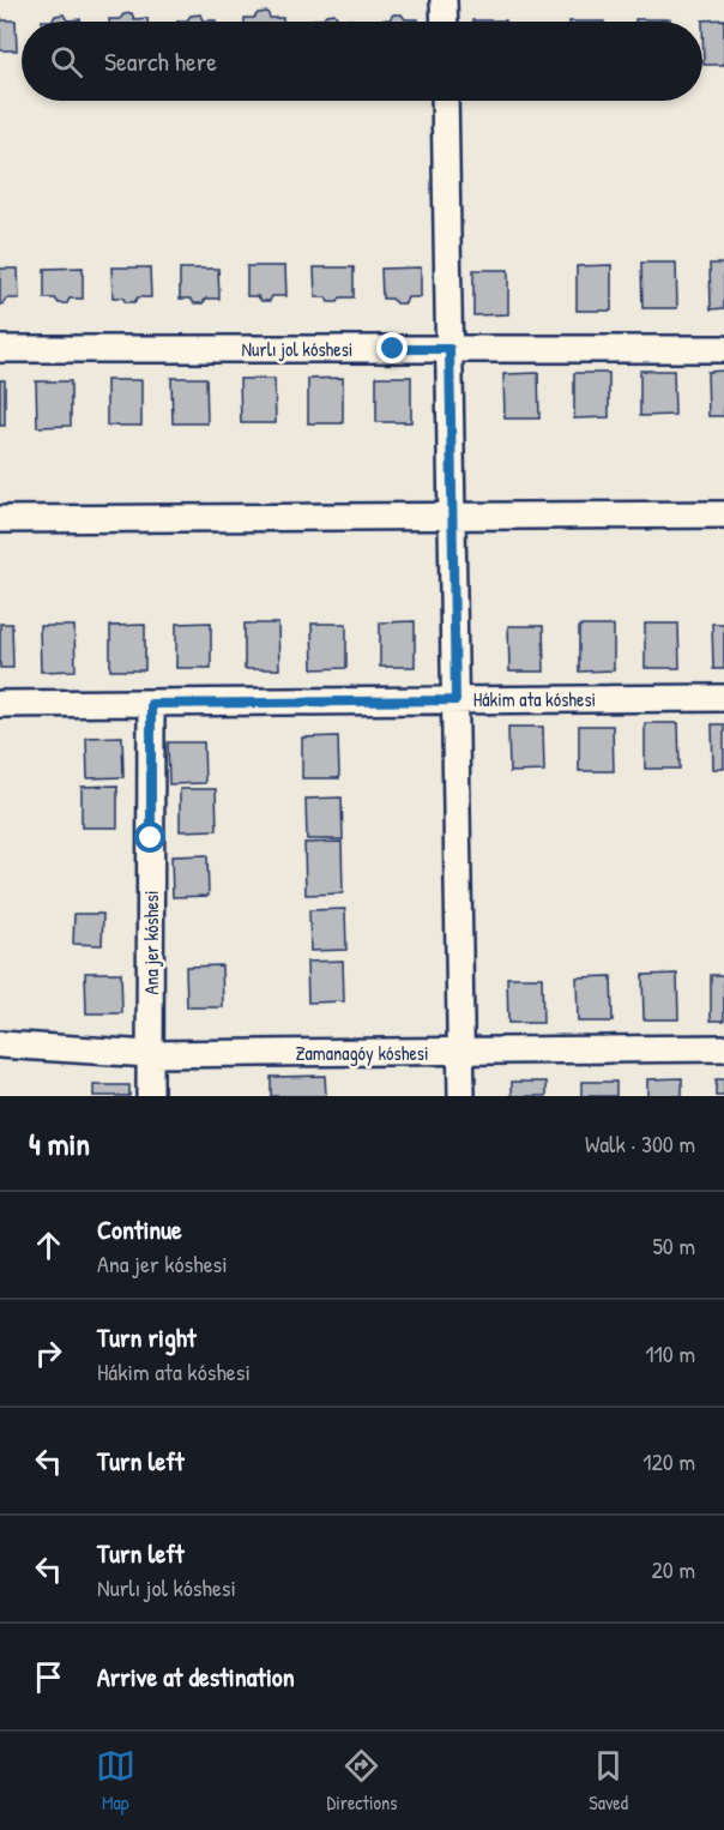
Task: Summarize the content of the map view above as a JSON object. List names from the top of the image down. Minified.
{"streets":{"street":["Nurlı jol kóshesi","Hákim ata kóshesi","Ana jer kóshesi","Zamanagóy kóshesi"]},"crossings":[["Hákim ata kóshesi","Ana jer kóshesi"],["Ana jer kóshesi","Zamanagóy kóshesi"]],"page":{"search":"Search here","heading":["4 min","Walk · 300 m"],"list":[["Continue","Ana jer kóshesi","50 m"],["Turn right","Hákim ata kóshesi","110 m"],["Turn left","120 m"],["Turn left","Nurlı jol kóshesi","20 m"],"Arrive at destination"],"nav":["Map","Directions","Saved"]}}
